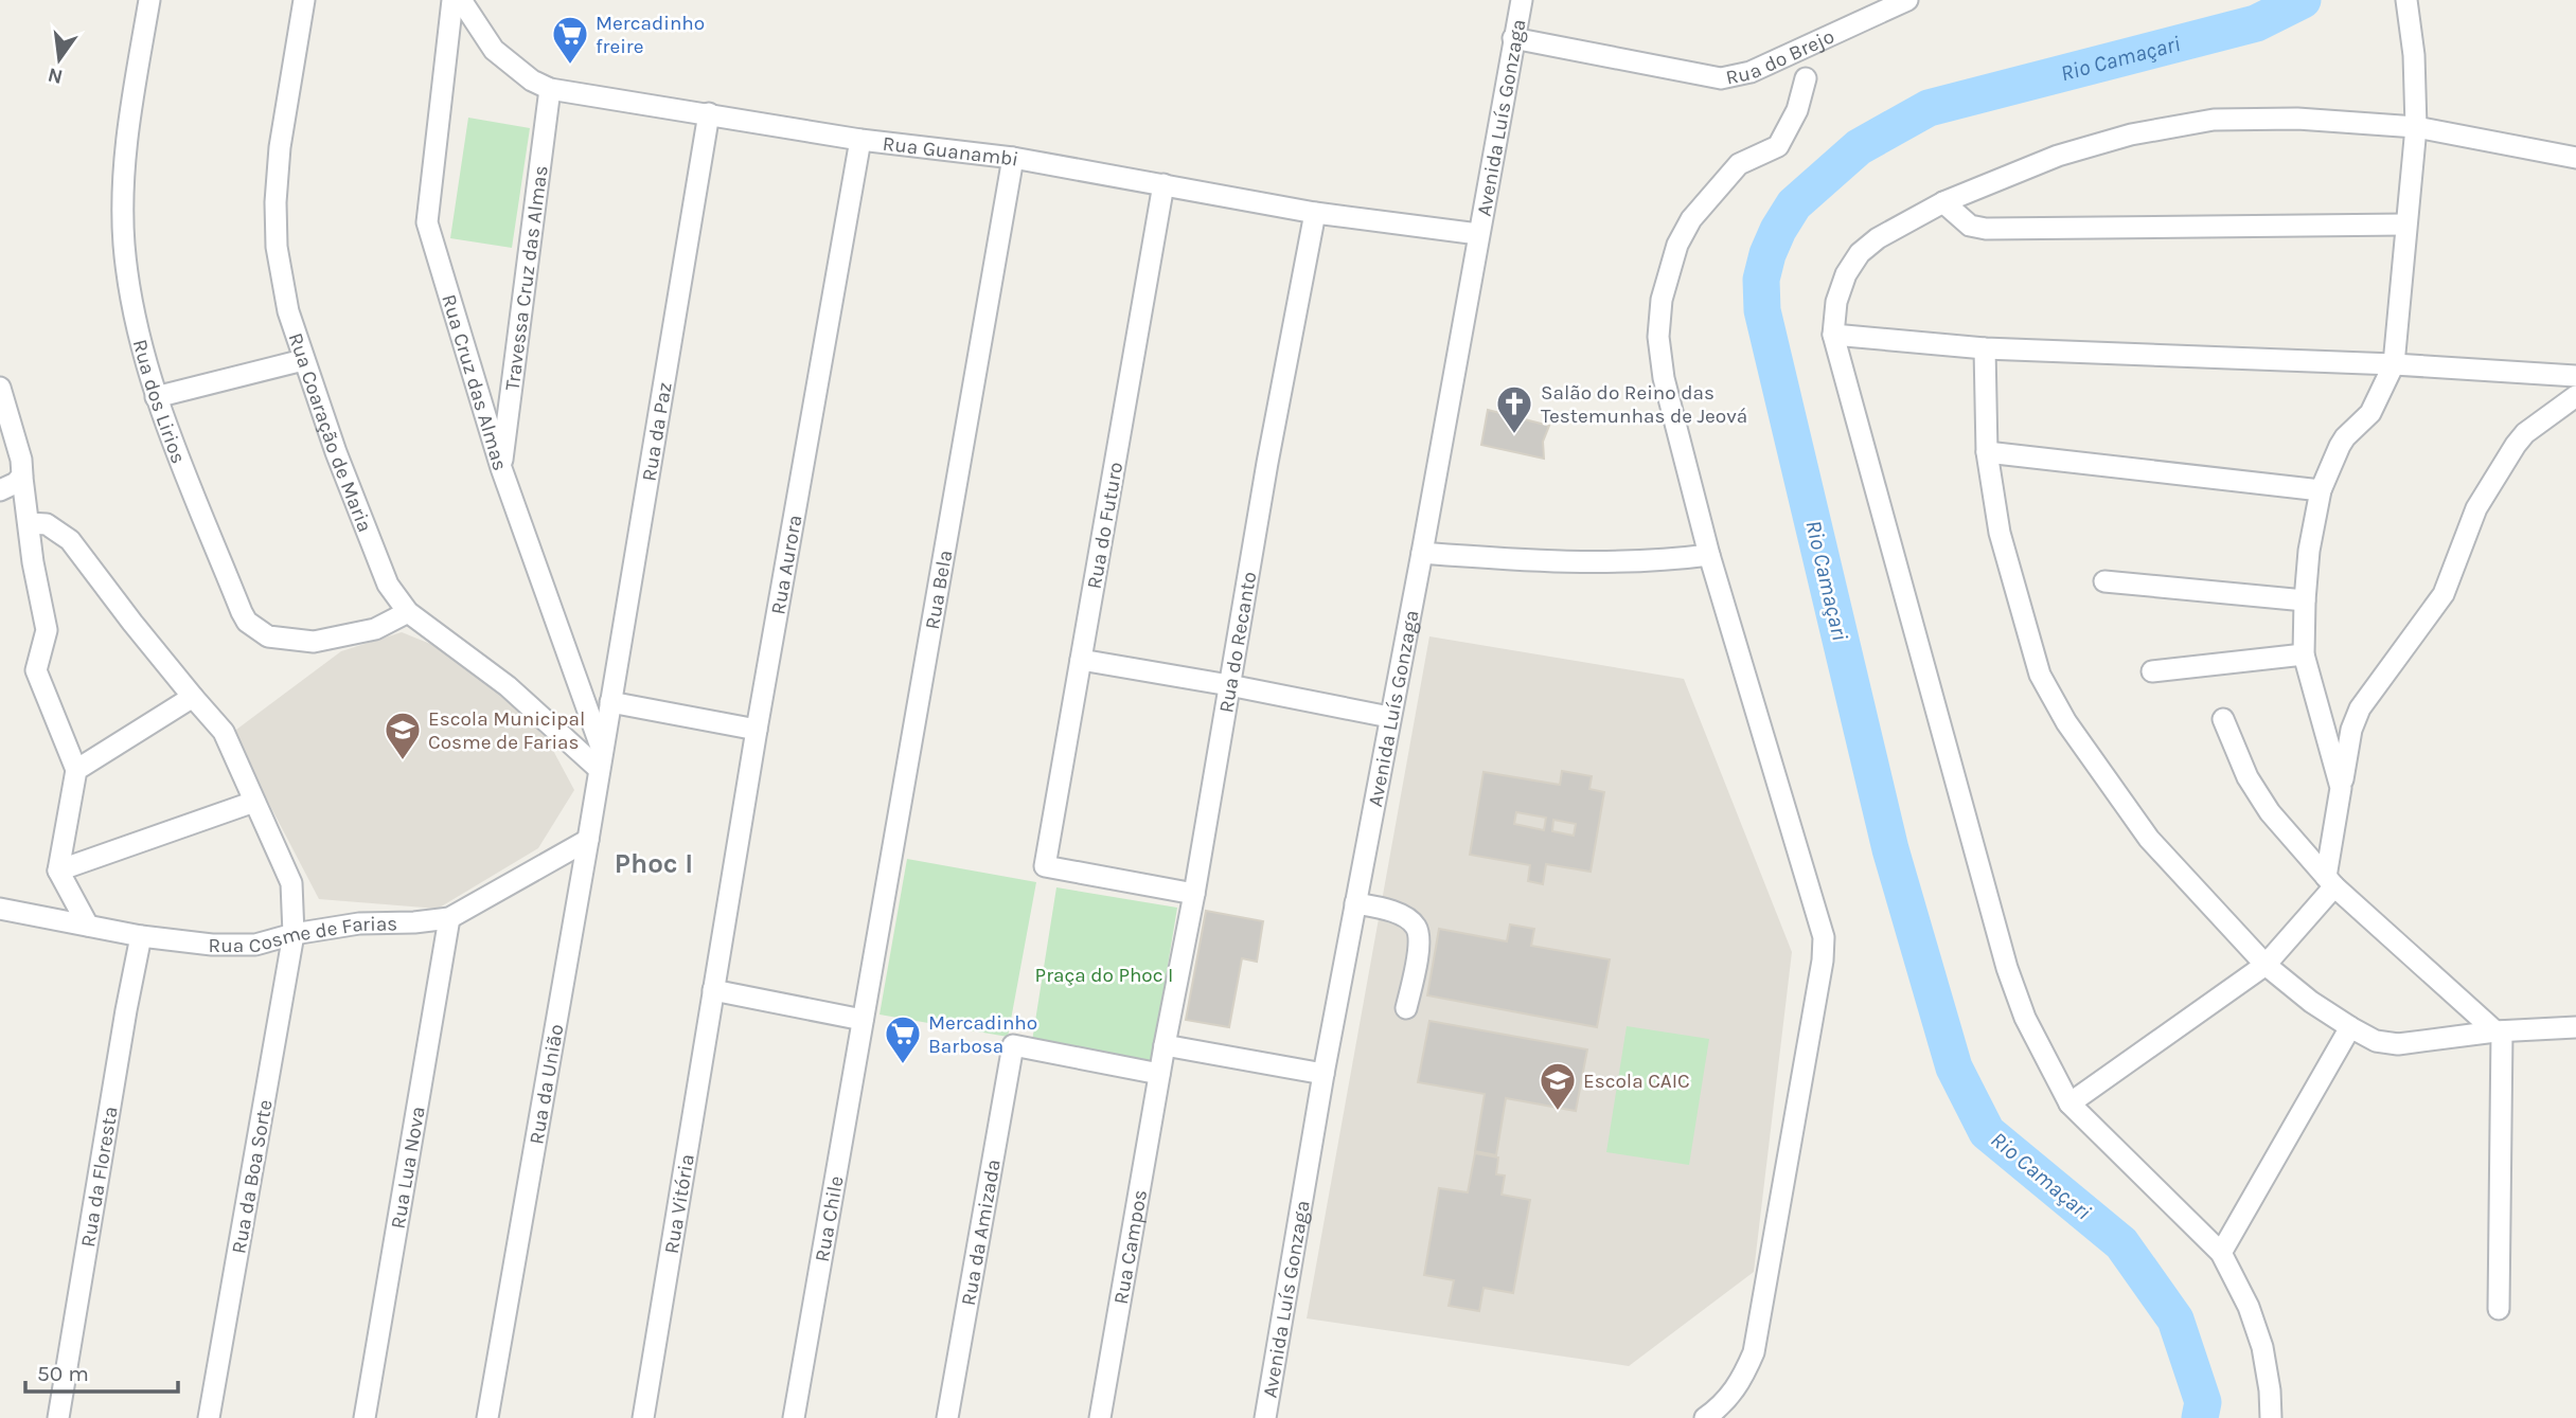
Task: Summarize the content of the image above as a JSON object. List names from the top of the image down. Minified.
{"streets":{"street":["Rua do Brejo","Avenida Luís Gonzaga","Rua Guanambi","Travessa Cruz das Almas","Rua Cruz das Almas","Rua dos Lirios","Rua da Paz","Rua Coaração de Maria","Rua do Futuro","Rua Aurora","Rua Bela","Rua do Recanto","Rua Cosme de Farias","Rua da União","Rua Lua Nova","Rua da Floresta","Rua da Boa Sorte","Rua Vitória","Rua Chile","Rua da Amizada","Rua Campos"]},"crossings":[["Rua do Brejo","Avenida Luís Gonzaga"],["Avenida Luís Gonzaga","Rua Guanambi"],["Rua Guanambi","Travessa Cruz das Almas"],["Rua Guanambi","Rua da Paz"],["Rua Guanambi","Rua do Futuro"],["Rua Guanambi","Rua Aurora"],["Rua Guanambi","Rua Bela"],["Rua Guanambi","Rua do Recanto"],["Travessa Cruz das Almas","Rua Cruz das Almas"],["Rua Cruz das Almas","Rua da Paz"],["Rua Cruz das Almas","Rua Coaração de Maria"],["Rua Cruz das Almas","Rua da União"],["Rua dos Lirios","Rua Coaração de Maria"],["Rua da Paz","Rua Coaração de Maria"],["Rua da Paz","Rua da União"],["Rua Coaração de Maria","Rua da União"],["Rua do Futuro","Rua do Recanto"],["Rua Aurora","Rua Vitória"],["Rua Bela","Rua Chile"],["Rua do Recanto","Rua da Amizada"],["Rua do Recanto","Rua Campos"],["Rua Cosme de Farias","Rua da União"],["Rua Cosme de Farias","Rua Lua Nova"],["Rua Cosme de Farias","Rua da Floresta"],["Rua Cosme de Farias","Rua da Boa Sorte"],["Rua da Amizada","Rua Campos"]],"districts":["Phoc I"],"water":["Rio Camaçari"],"parks":["Praça do Phoc I"],"places":{"supermarket":["Mercadinho freire","Mercadinho Barbosa"],"church":["Salão do Reino das Testemunhas de Jeová"],"school or university":["Escola Municipal Cosme de Farias","Escola CAIC"]},"scale_bar":"50 m","north":"bottom"}
